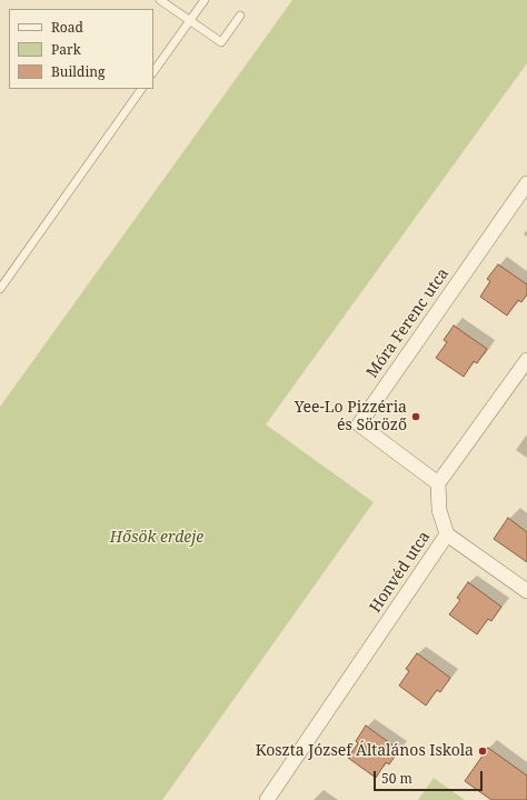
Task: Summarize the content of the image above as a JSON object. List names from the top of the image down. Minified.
{"streets":{"street":["Móra Ferenc utca","Honvéd utca"]},"crossings":[["Móra Ferenc utca","Honvéd utca"]],"parks":["Hősök erdeje"],"places":["Yee-Lo Pizzéria és Söröző","Koszta József Általános Iskola"],"legend":["Road","Park","Building"],"scale_bar":"50 m"}
